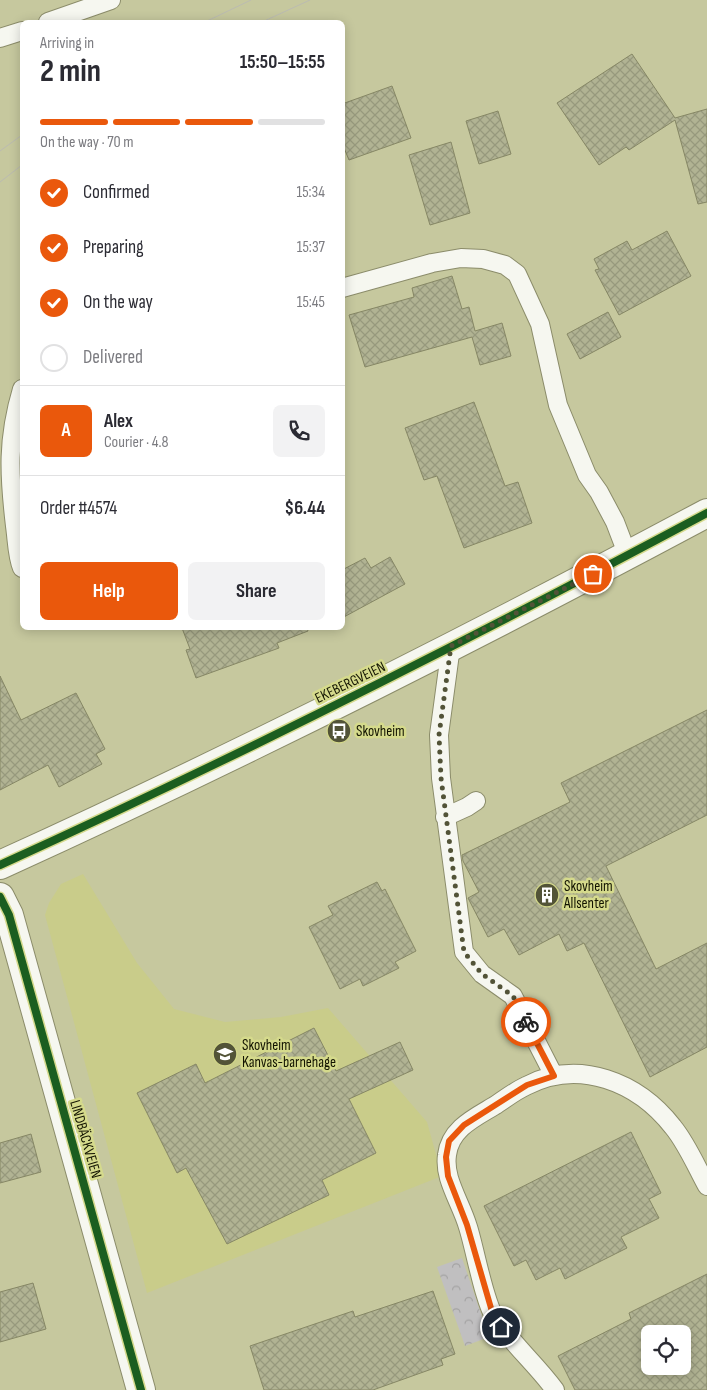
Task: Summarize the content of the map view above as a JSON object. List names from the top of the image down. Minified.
{"streets":{"main road":["EKEBERGVEIEN","LINDBÄCKVEIEN"]},"places":{"bus stop":["Skovheim"],"building":["Skovheim Allsenter"],"school or university":["Skovheim Kanvas-barnehage"]},"page":{"heading":["2 min","Arriving in","15:50–15:55"],"panel":["Alex","Courier · 4.8","Order #4574","$6.44"],"bar":"On the way · 70 m","list":[["Confirmed","15:34"],["Preparing","15:37"],["On the way","15:45"],"Delivered"],"round":"A","buttons":["Help","Share"]}}
